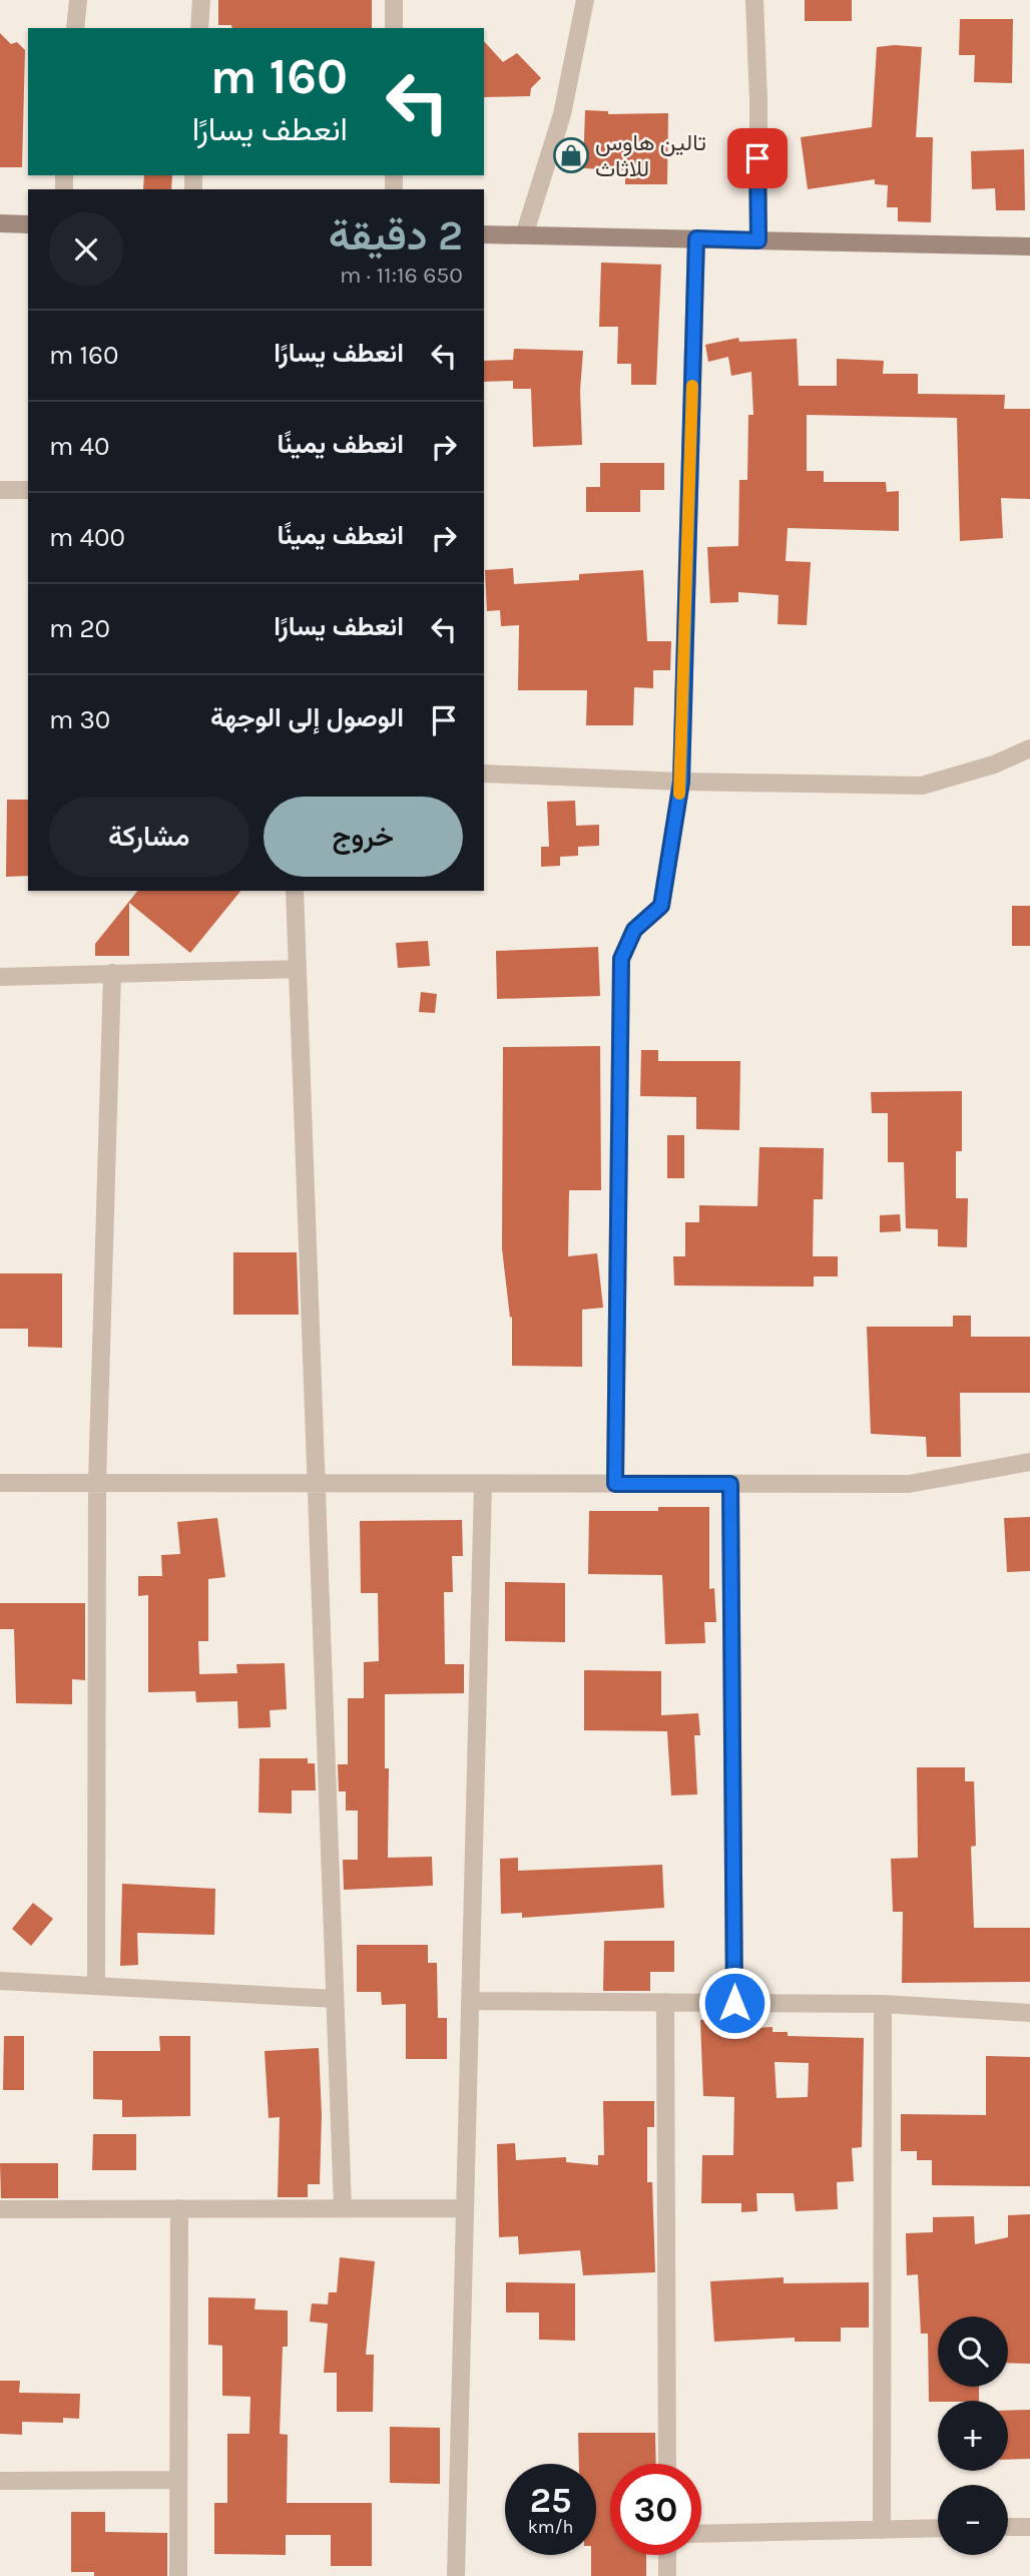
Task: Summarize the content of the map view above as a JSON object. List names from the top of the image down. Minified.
{"places":{"shop":["تالين هاوس للاثاث"]},"page":{"turn":["160 m","انعطف يسارًا"],"heading":["2 دقيقة","650 m · 11:16"],"list":[{"name":"انعطف يسارًا","value":"160 m"},{"name":"انعطف يمينًا","value":"40 m"},{"name":"انعطف يمينًا","value":"400 m"},{"name":"انعطف يسارًا","value":"20 m"},{"name":"الوصول إلى الوجهة","value":"30 m"}],"buttons":["خروج","مشاركة"],"map_buttons":["+","−"],"speed":"25 km/h","limit":"30"}}
